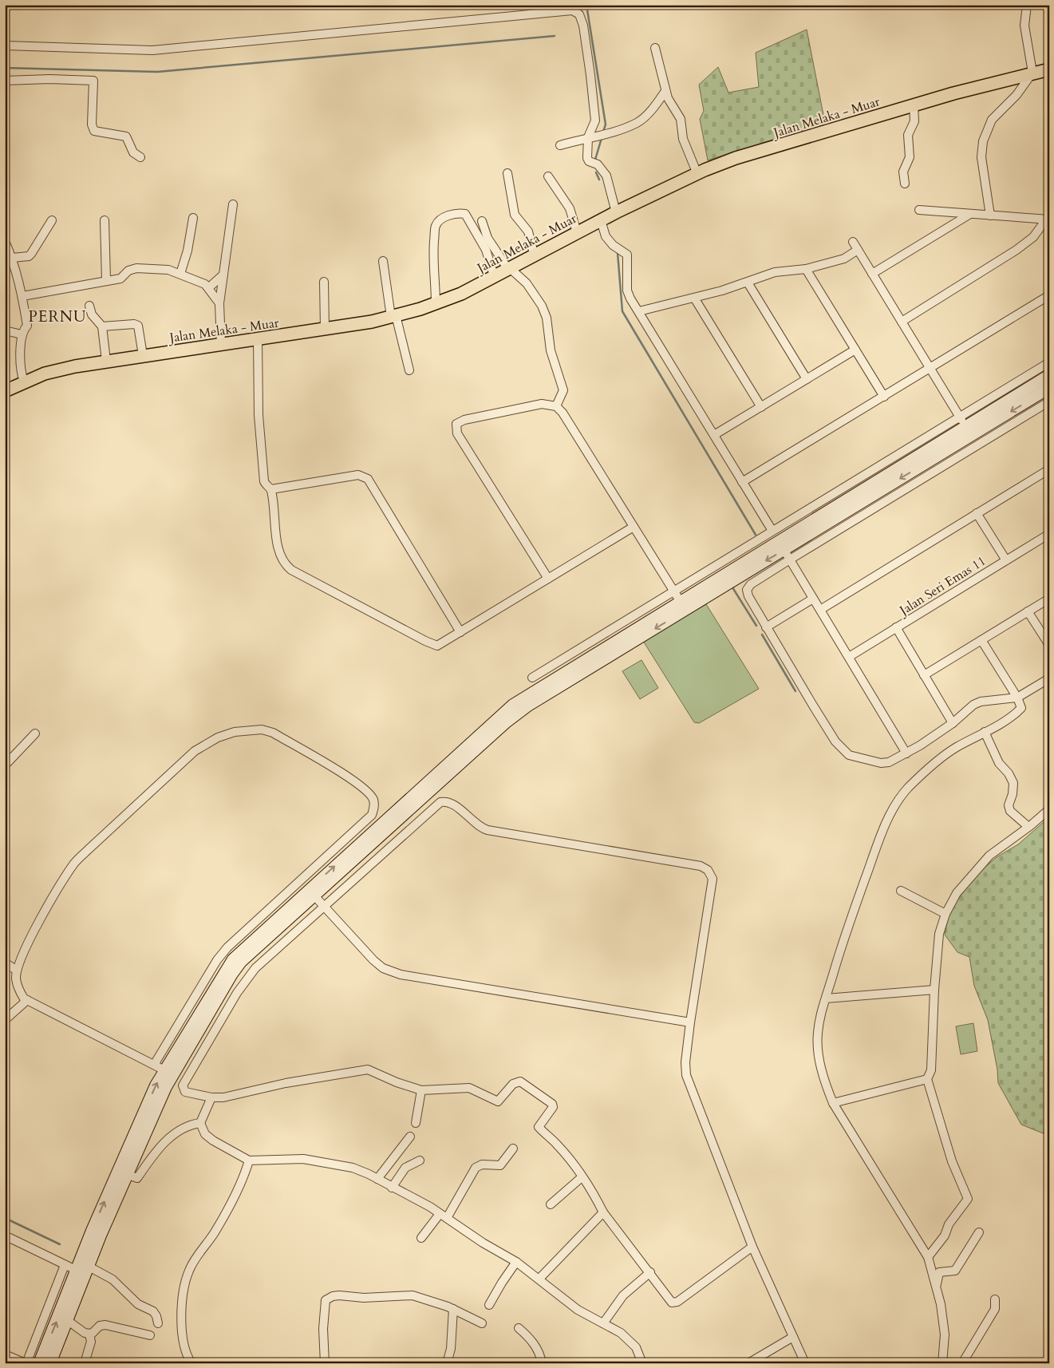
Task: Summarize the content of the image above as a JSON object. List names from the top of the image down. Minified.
{"streets":{"main road":["Jalan Melaka - Muar"],"street":["Jalan Seri Emas 11"]},"districts":["PERNU"]}
